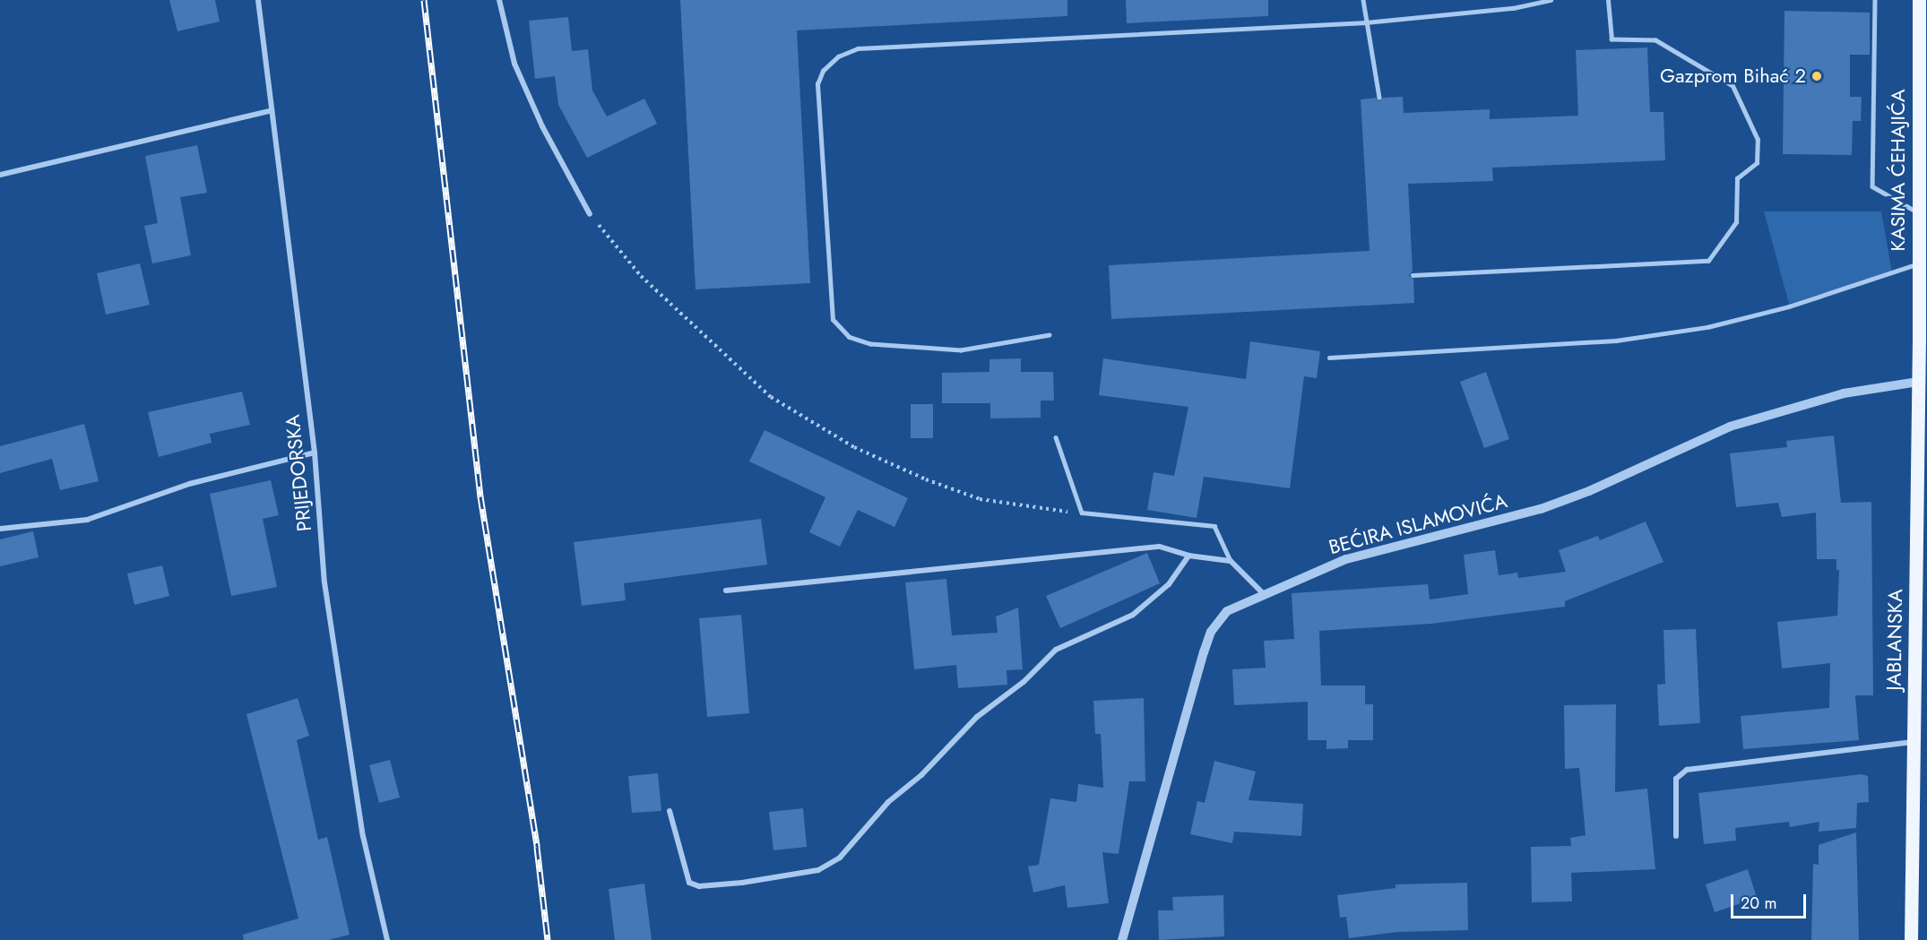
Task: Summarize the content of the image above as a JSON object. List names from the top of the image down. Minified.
{"streets":{"main road":["KASIMA ĆEHAJIĆA","JABLANSKA"],"street":["PRIJEDORSKA","BEĆIRA ISLAMOVIĆA"]},"crossings":[["KASIMA ĆEHAJIĆA","JABLANSKA"],["BEĆIRA ISLAMOVIĆA","JABLANSKA"]],"places":["Gazprom Bihać 2"],"scale_bar":"20 m"}
